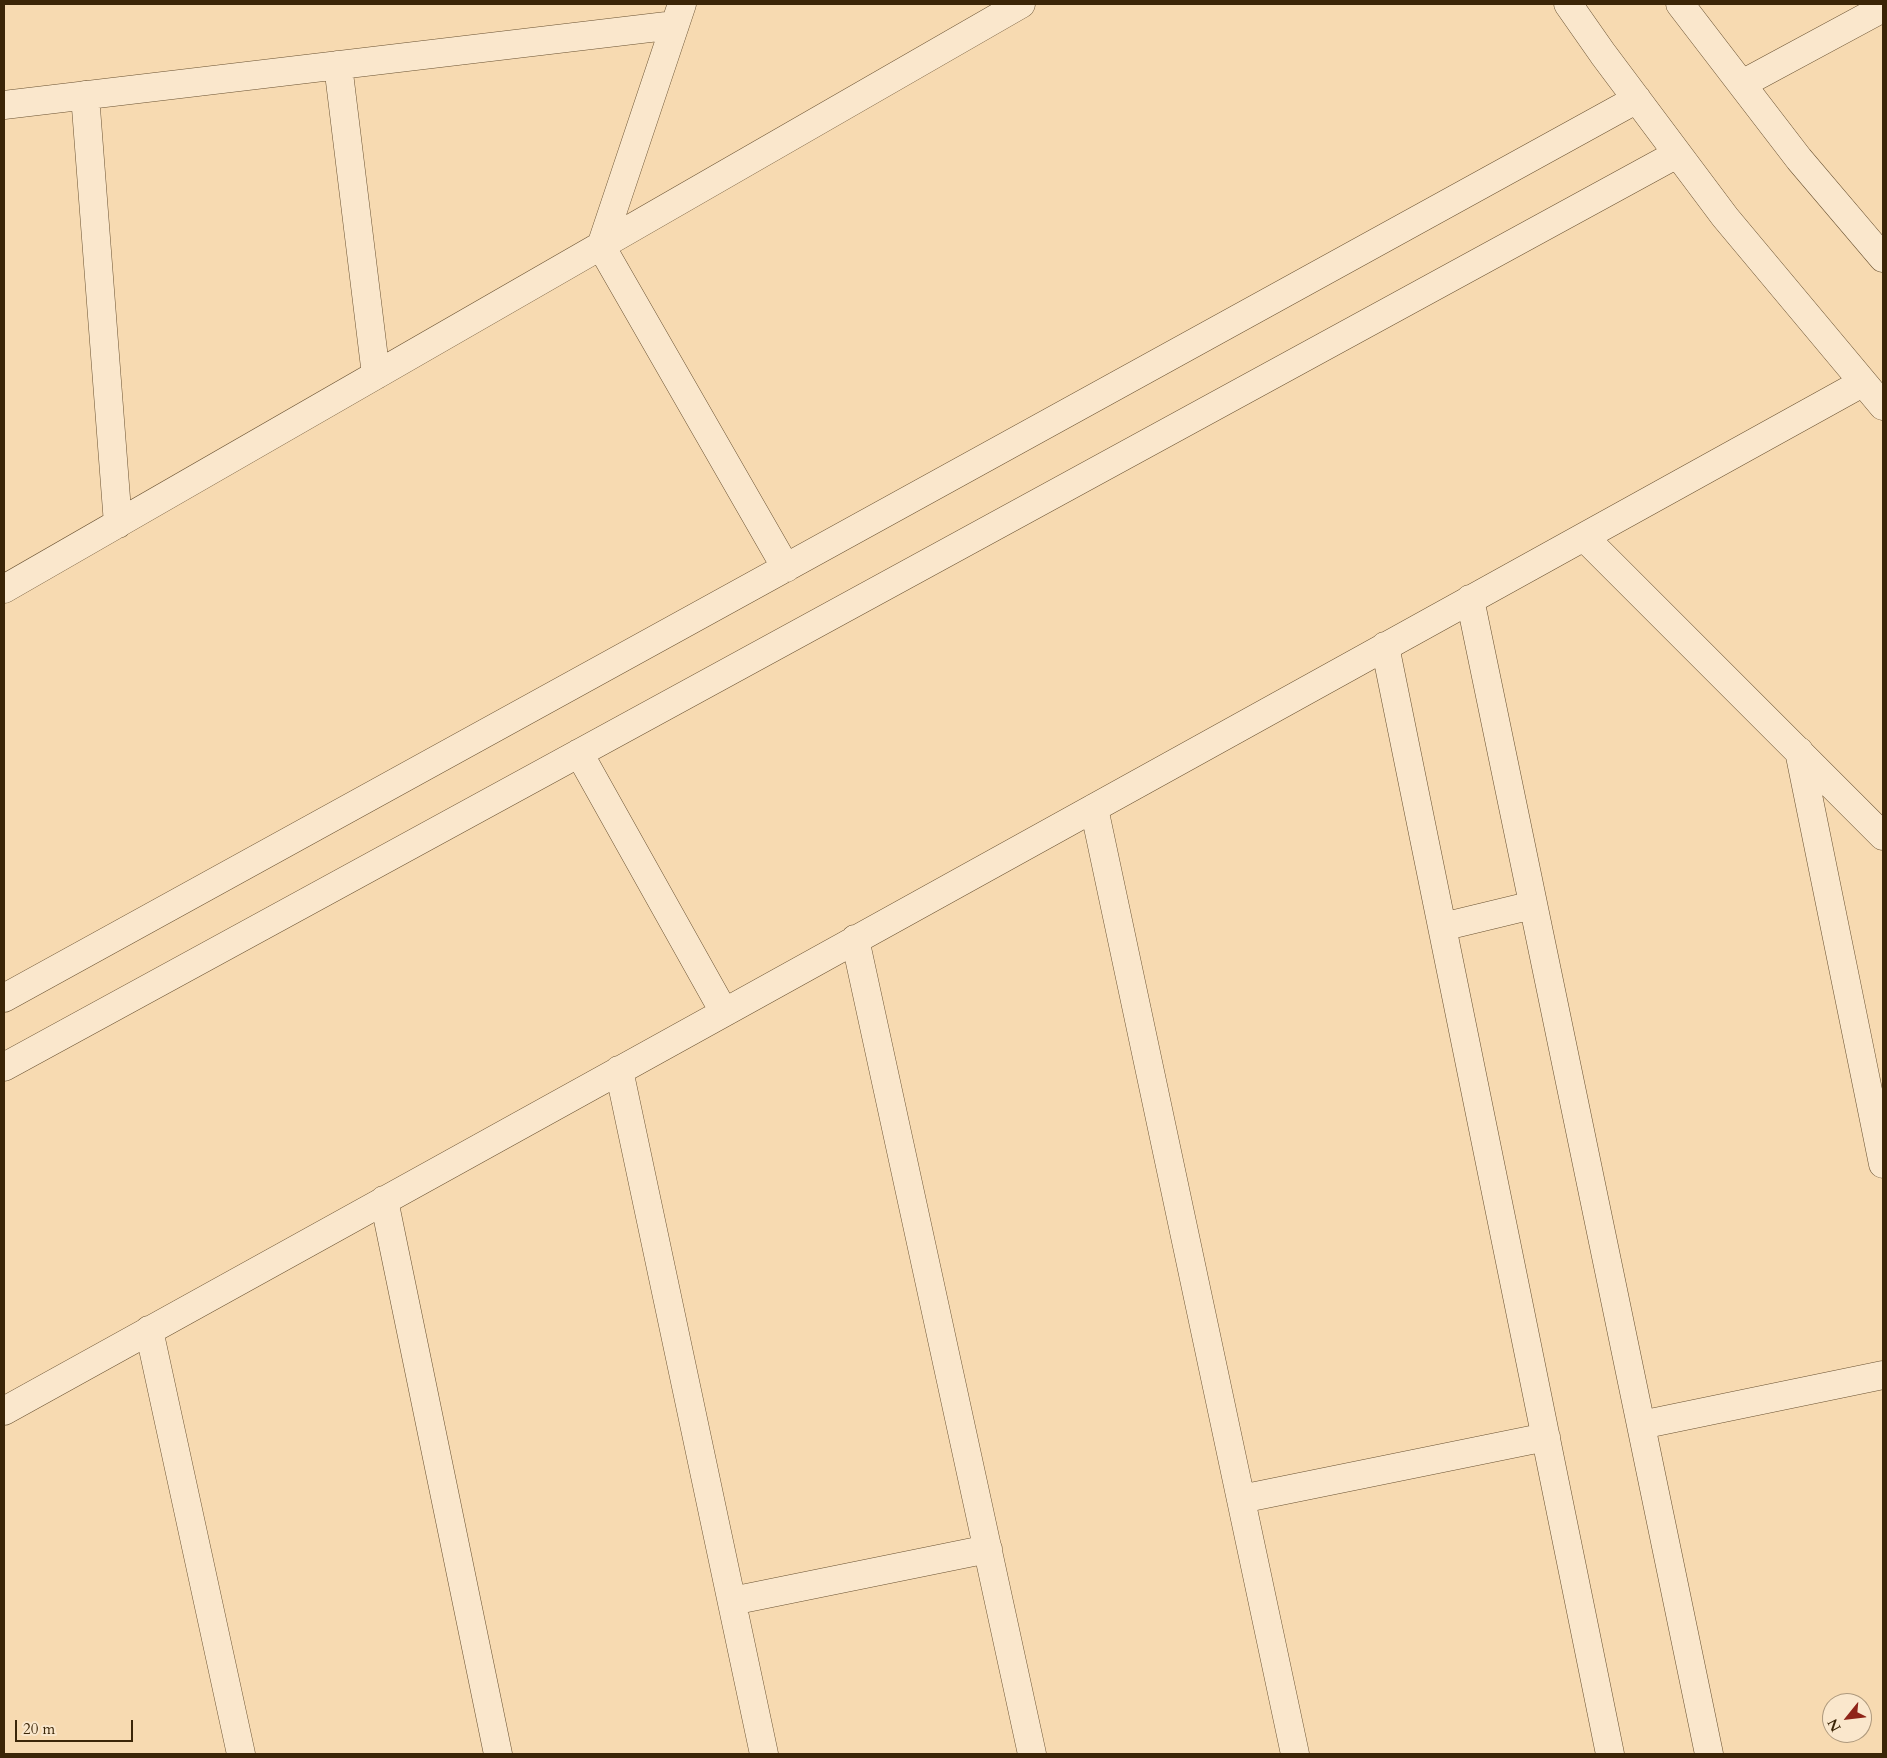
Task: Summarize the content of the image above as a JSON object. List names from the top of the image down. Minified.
{"scale_bar":"20 m","north":"bottom left"}
